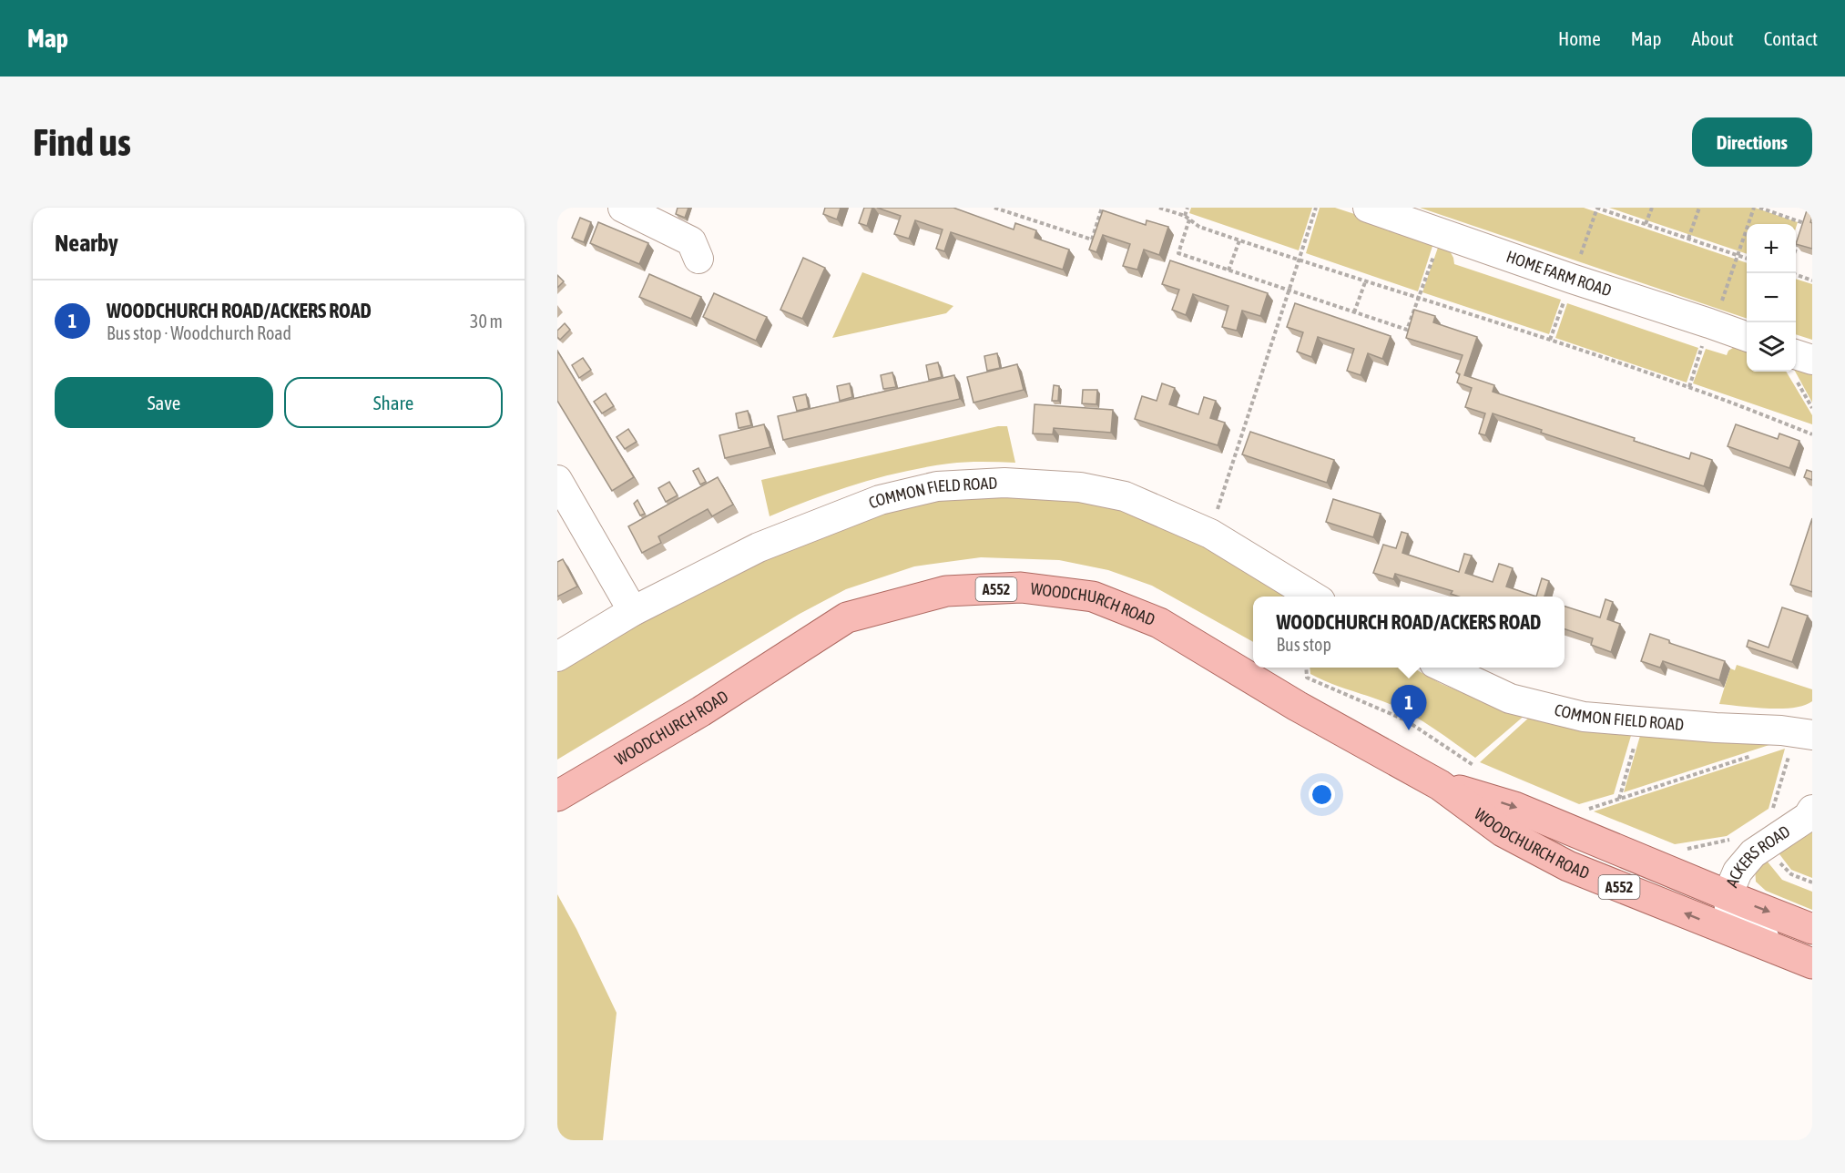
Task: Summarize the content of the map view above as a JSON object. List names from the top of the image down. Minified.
{"streets":{"main road":["A552","WOODCHURCH ROAD"],"street":["HOME FARM ROAD","COMMON FIELD ROAD","ACKERS ROAD"]},"crossings":[["WOODCHURCH ROAD","ACKERS ROAD"]],"page":{"header":"Map","nav":["Home","Map","About","Contact"],"buttons":["Directions",["Save","Share"]],"title":"Find us","heading":"Nearby","map_buttons":["+","−"],"list":[{"mark":"1","name":"WOODCHURCH ROAD/ACKERS ROAD","note":"Bus stop · Woodchurch Road","value":"30 m"}],"popup":["WOODCHURCH ROAD/ACKERS ROAD","Bus stop"],"pins":"1"}}
